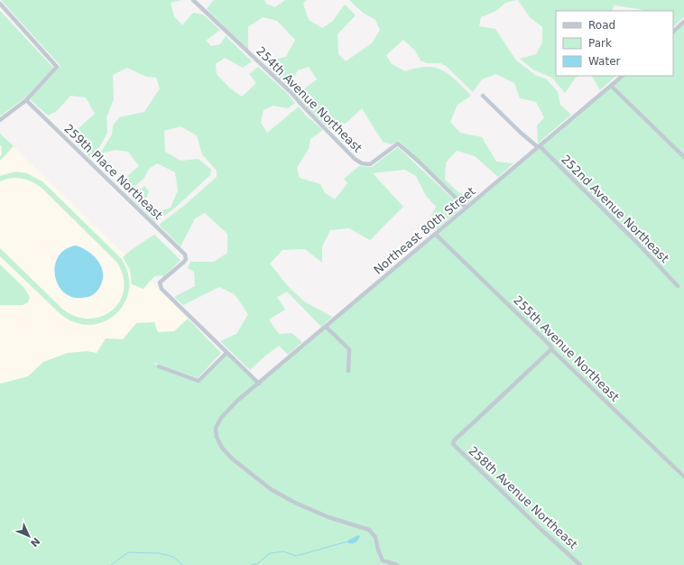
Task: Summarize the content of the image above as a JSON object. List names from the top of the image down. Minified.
{"streets":{"street":["254th Avenue Northeast","259th Place Northeast","252nd Avenue Northeast","Northeast 80th Street","255th Avenue Northeast","258th Avenue Northeast"]},"crossings":[["254th Avenue Northeast","Northeast 80th Street"],["252nd Avenue Northeast","Northeast 80th Street"],["Northeast 80th Street","255th Avenue Northeast"],["255th Avenue Northeast","258th Avenue Northeast"]],"legend":["Road","Park","Water"],"north":"bottom right"}
